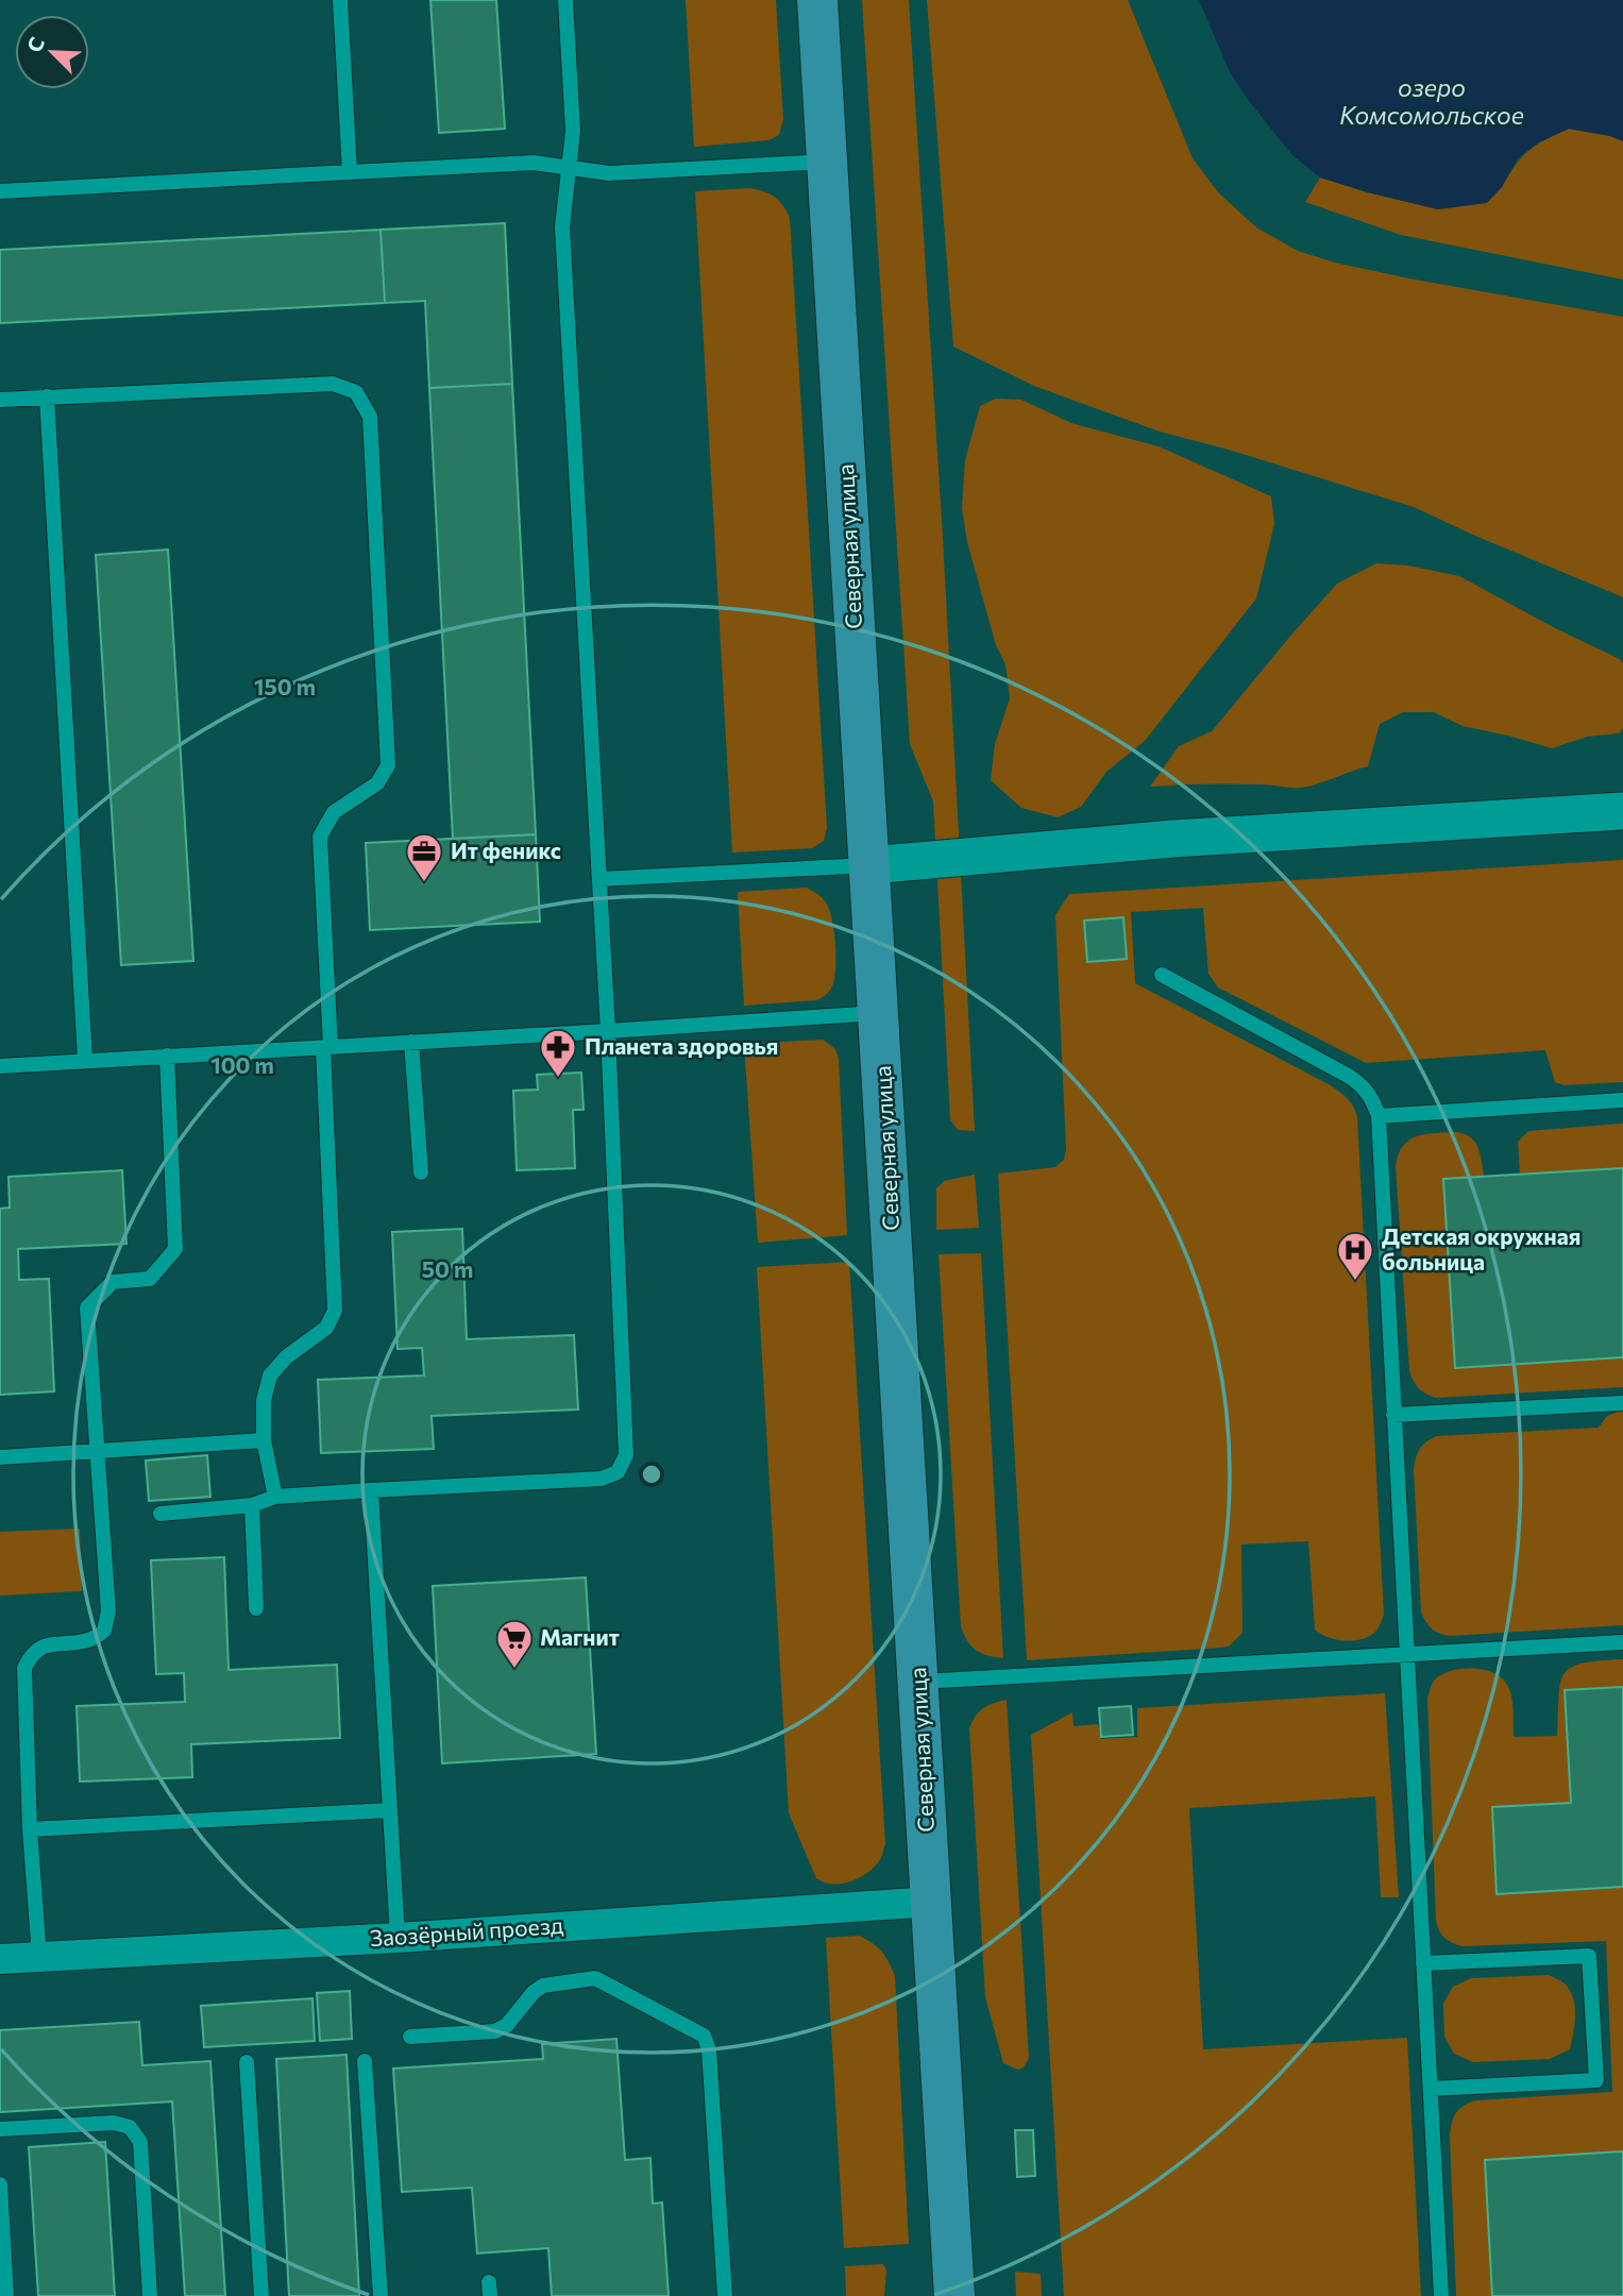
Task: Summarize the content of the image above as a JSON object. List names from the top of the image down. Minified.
{"streets":{"main road":["Северная улица"],"street":["Заозёрный проезд"]},"crossings":[["Северная улица","Заозёрный проезд"]],"water":["озеро Комсомольское"],"places":{"office":["Ит феникс"],"pharmacy":["Планета здоровья"],"hospital":["Детская окружная больница"],"supermarket":["Магнит"]},"north":"top left","rings":["150 m","100 m","50 m"]}
